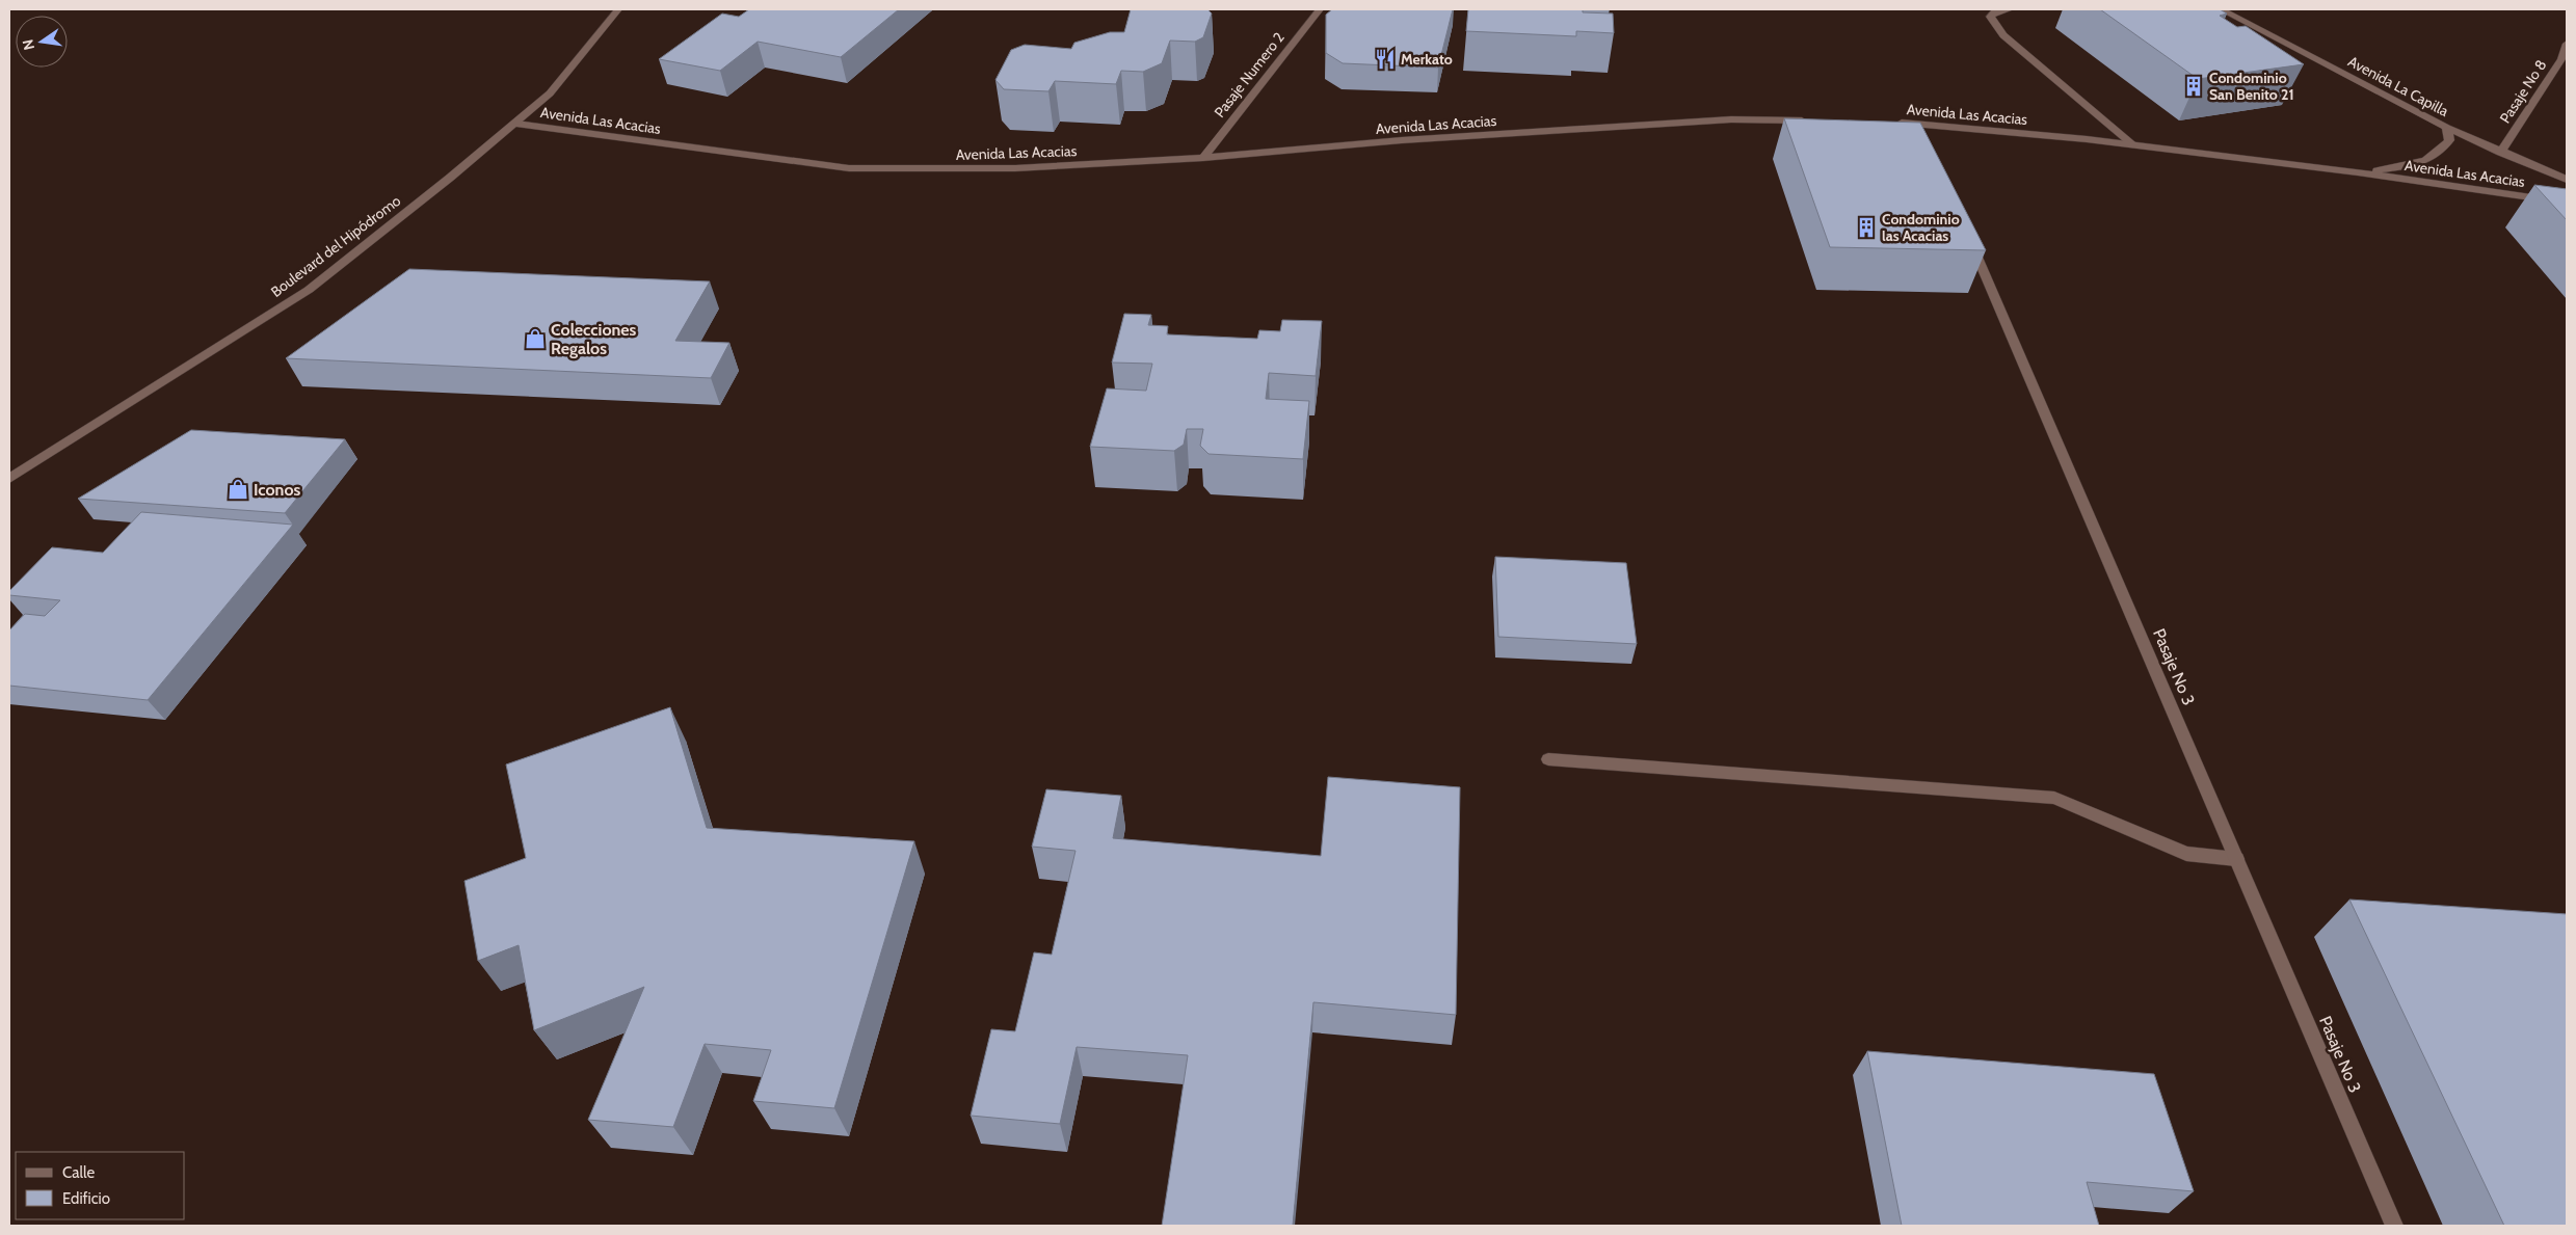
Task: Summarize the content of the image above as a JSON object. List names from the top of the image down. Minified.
{"streets":{"street":["Pasaje Numero 2","Avenida La Capilla","Pasaje No 8","Avenida Las Acacias","Boulevard del Hipódromo","Pasaje No 3"]},"crossings":[["Pasaje Numero 2","Avenida Las Acacias"],["Avenida La Capilla","Pasaje No 8"],["Avenida La Capilla","Avenida Las Acacias"],["Avenida Las Acacias","Boulevard del Hipódromo"]],"places":{"restaurant":["Merkato"],"building":["Condominio San Benito 21","Condominio las Acacias"],"shop":["Colecciones Regalos","Iconos"]},"legend":["Calle","Edificio"],"north":"left"}
